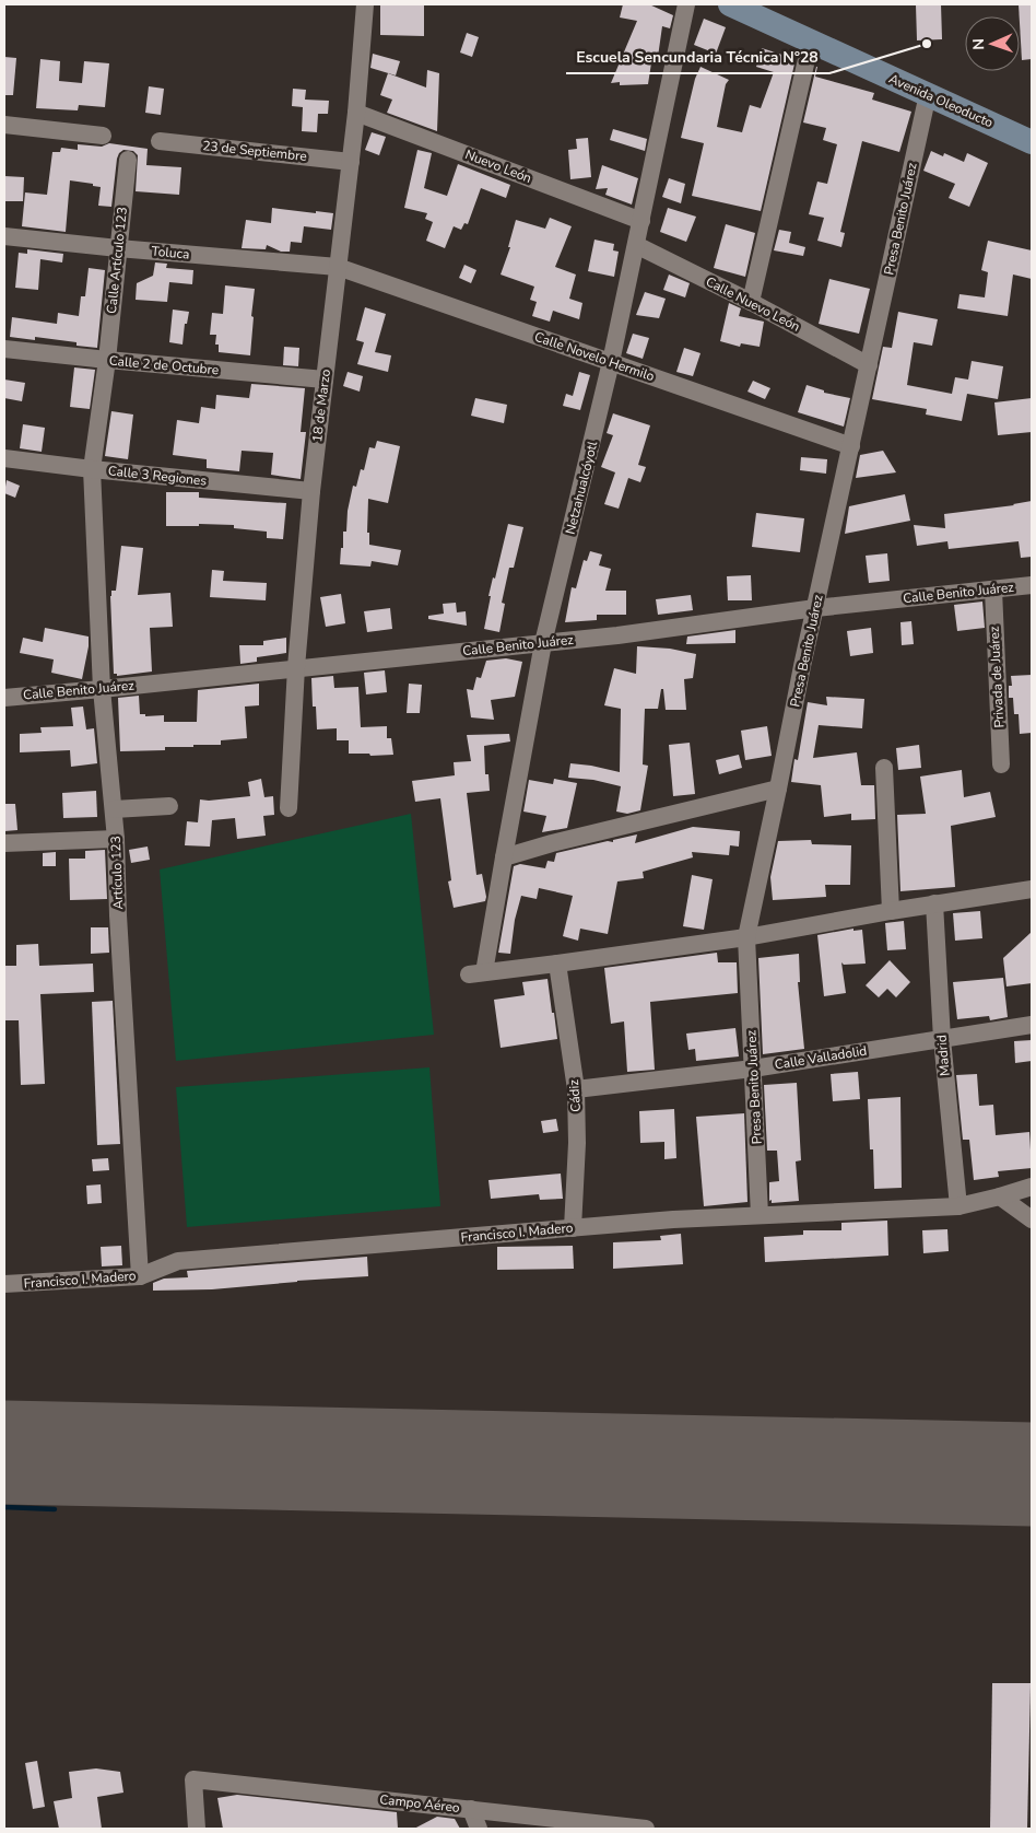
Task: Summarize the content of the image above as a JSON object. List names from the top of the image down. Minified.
{"streets":{"main road":["Avenida Oleoducto"],"street":["23 de Septiembre","Nuevo León","Presa Benito Juárez","Toluca","Calle Artículo 123","Calle Nuevo León","Calle Novelo Hermilo","Calle 2 de Octubre","18 de Marzo","Calle 3 Regiones","Netzahualcóyotl","Calle Benito Juárez","Privada de Juárez","Artículo 123","Madrid","Calle Valladolid","Cádiz","Francisco I. Madero","Campo Aéreo"]},"crossings":[["Avenida Oleoducto","Presa Benito Juárez"],["23 de Septiembre","18 de Marzo"],["Nuevo León","18 de Marzo"],["Nuevo León","Netzahualcóyotl"],["Presa Benito Juárez","Calle Nuevo León"],["Presa Benito Juárez","Calle Novelo Hermilo"],["Presa Benito Juárez","Calle Benito Juárez"],["Presa Benito Juárez","Calle Valladolid"],["Presa Benito Juárez","Francisco I. Madero"],["Toluca","Calle Artículo 123"],["Toluca","Calle Novelo Hermilo"],["Toluca","18 de Marzo"],["Calle Artículo 123","Calle 2 de Octubre"],["Calle Artículo 123","Calle 3 Regiones"],["Calle Artículo 123","Artículo 123"],["Calle Nuevo León","Netzahualcóyotl"],["Calle Novelo Hermilo","18 de Marzo"],["Calle Novelo Hermilo","Netzahualcóyotl"],["Calle 2 de Octubre","18 de Marzo"],["18 de Marzo","Calle 3 Regiones"],["18 de Marzo","Calle Benito Juárez"],["Calle 3 Regiones","Artículo 123"],["Netzahualcóyotl","Calle Benito Juárez"],["Netzahualcóyotl","Cádiz"],["Calle Benito Juárez","Privada de Juárez"],["Calle Benito Juárez","Artículo 123"],["Artículo 123","Francisco I. Madero"],["Madrid","Calle Valladolid"],["Madrid","Francisco I. Madero"],["Calle Valladolid","Cádiz"],["Cádiz","Francisco I. Madero"]],"places":["Escuela Sencundaria Técnica N°28"],"north":"left"}
